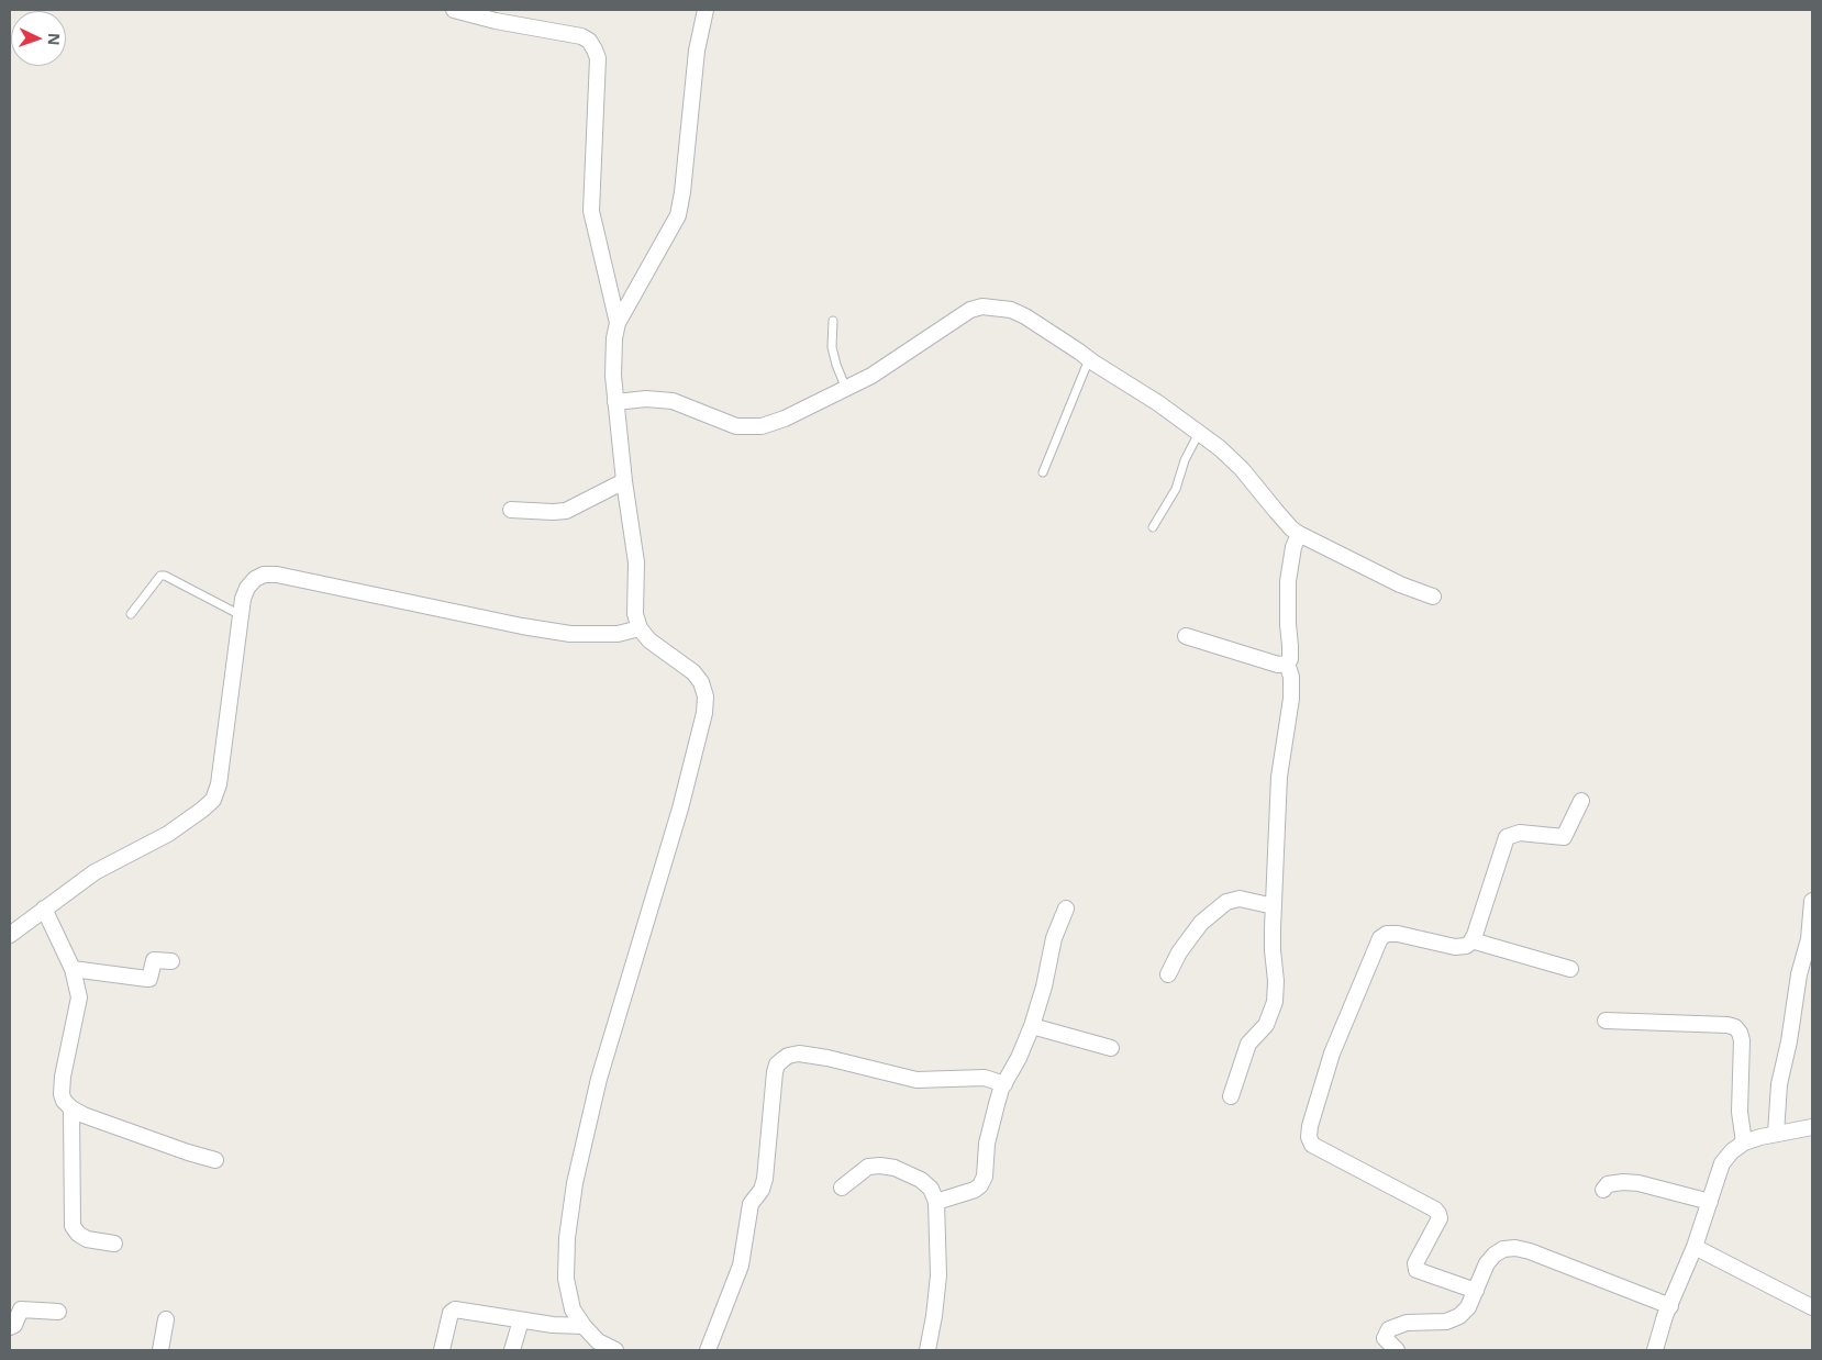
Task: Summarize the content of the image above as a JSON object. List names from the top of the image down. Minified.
{"north":"right"}
